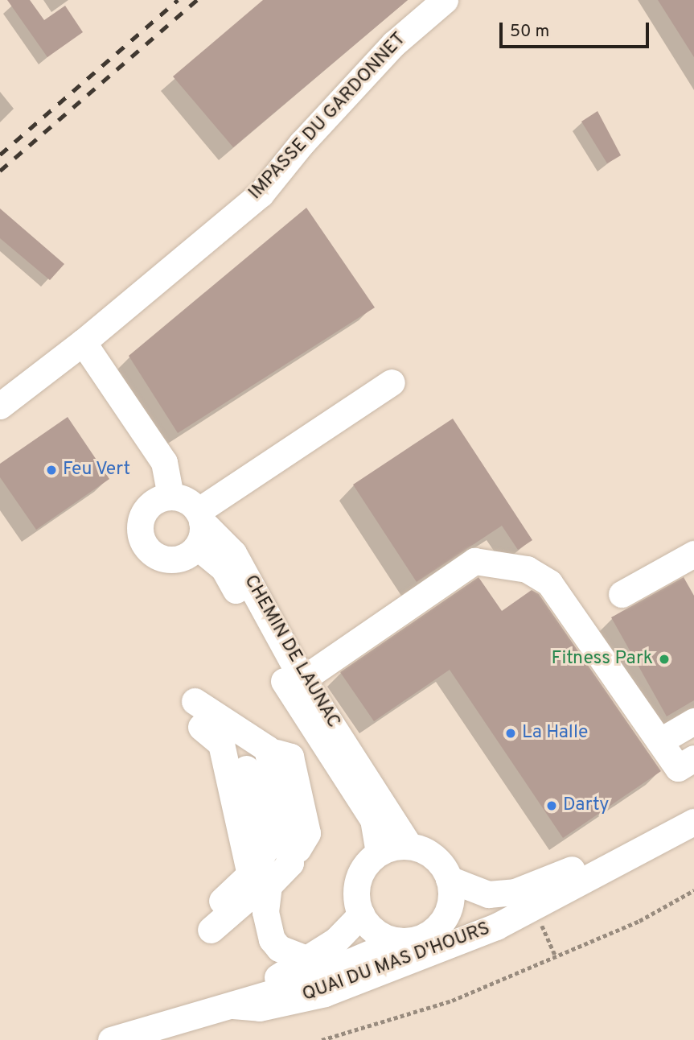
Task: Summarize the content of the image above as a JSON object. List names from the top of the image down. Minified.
{"streets":{"street":["IMPASSE DU GARDONNET","CHEMIN DE LAUNAC","QUAI DU MAS D'HOURS"]},"crossings":[["CHEMIN DE LAUNAC","QUAI DU MAS D'HOURS"]],"places":["Feu Vert","Fitness Park","La Halle","Darty"],"scale_bar":"50 m"}
